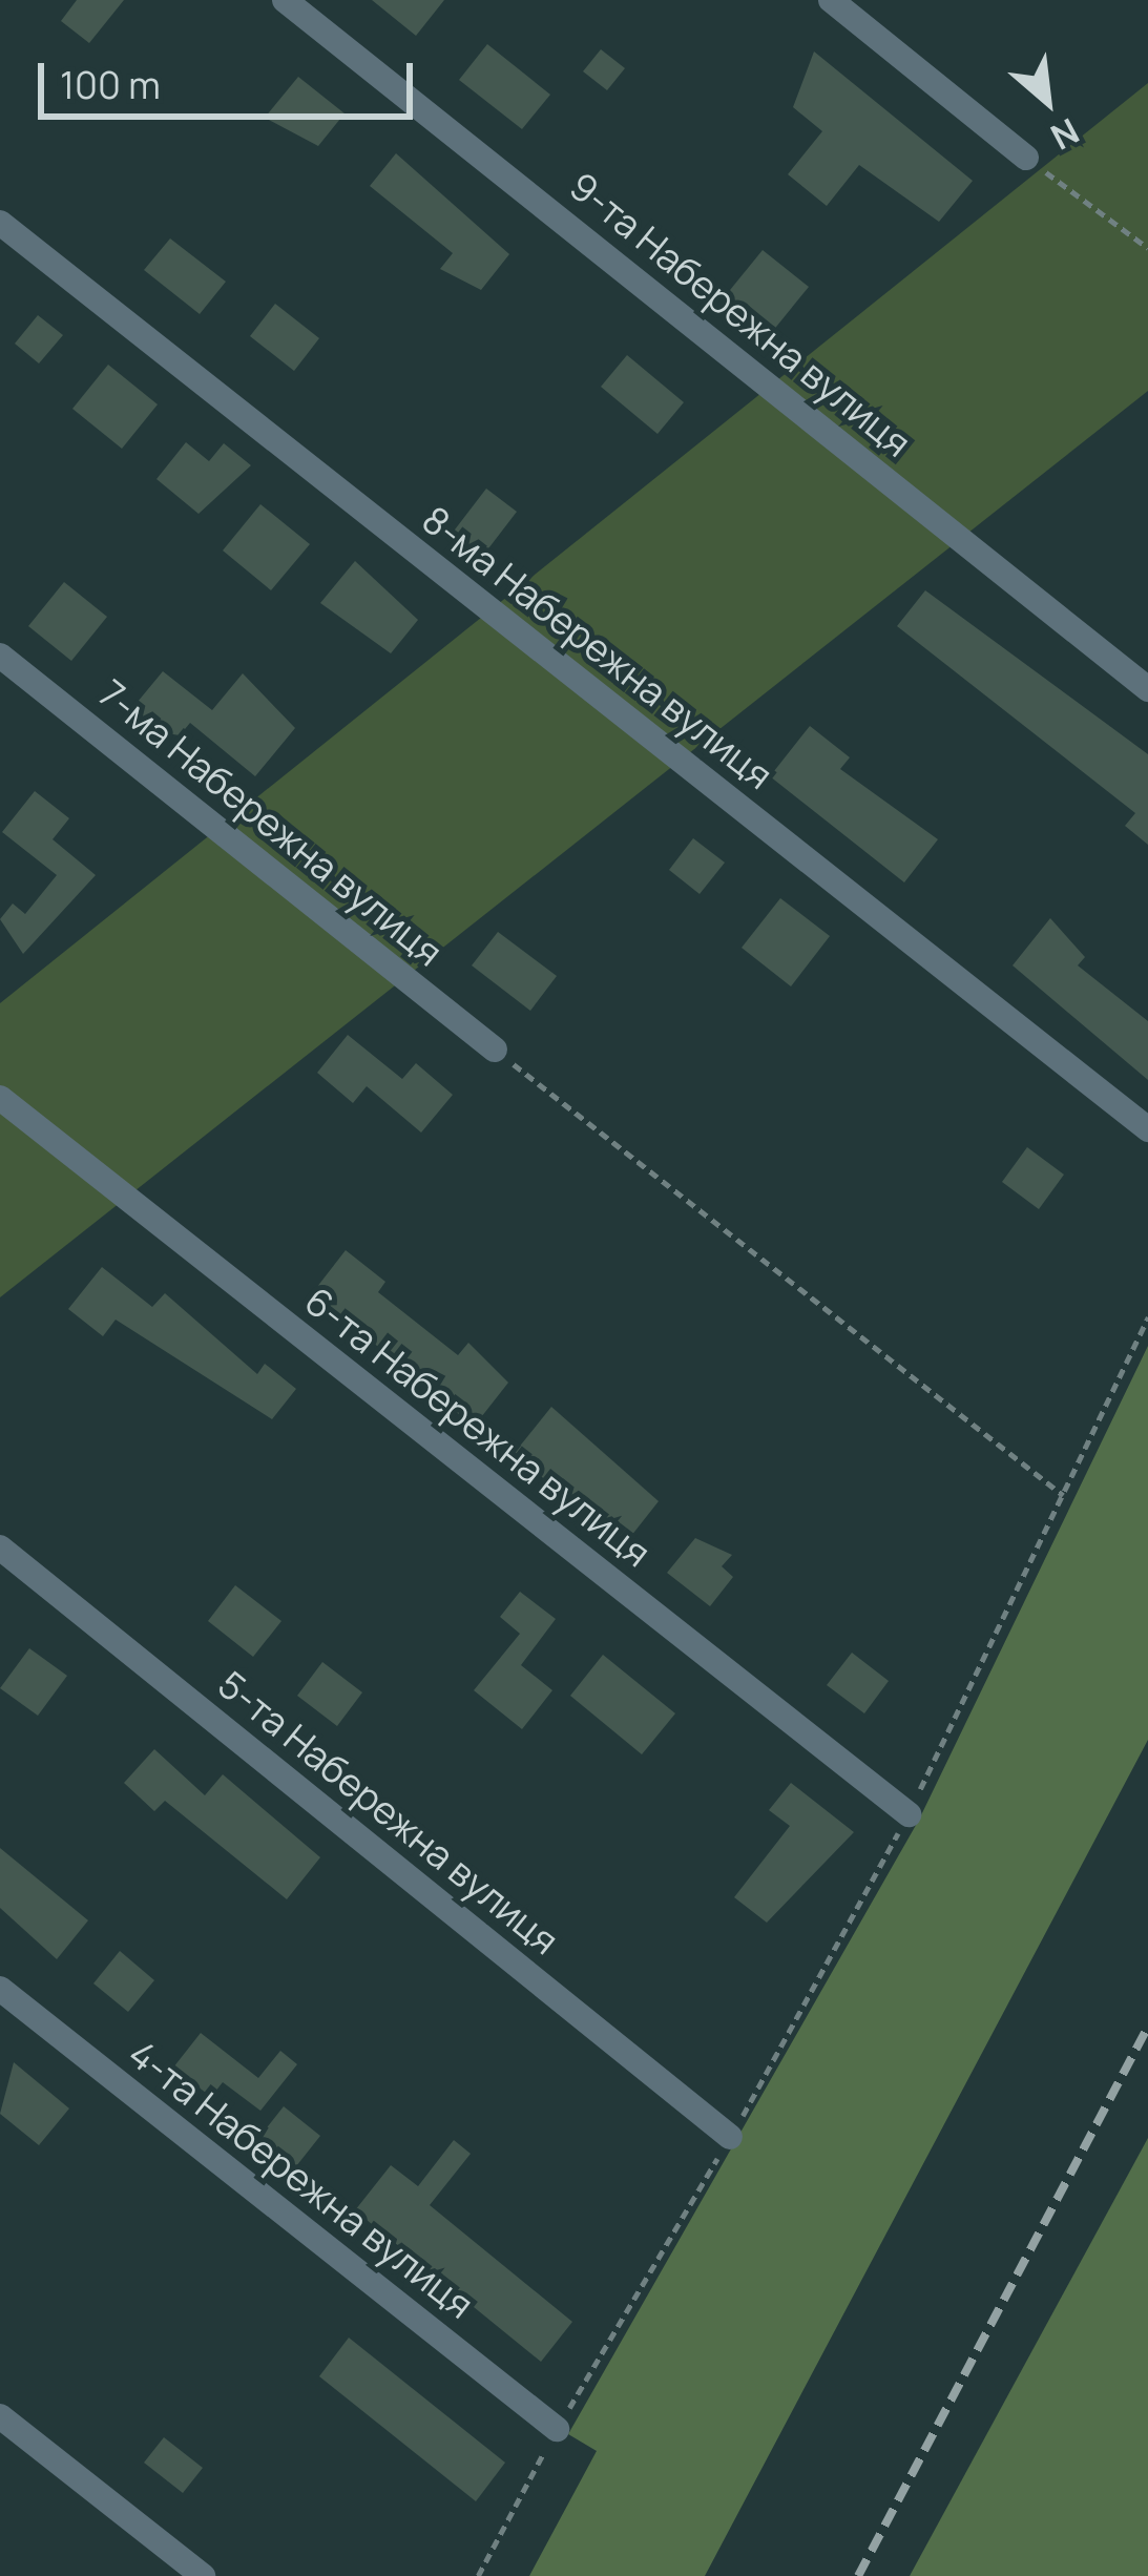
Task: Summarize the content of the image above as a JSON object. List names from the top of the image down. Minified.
{"streets":{"street":["9-та Набережна вулиця","8-ма Набережна вулиця","7-ма Набережна вулиця","6-та Набережна вулиця","5-та Набережна вулиця","4-та Набережна вулиця"]},"scale_bar":"100 m","north":"bottom right"}
